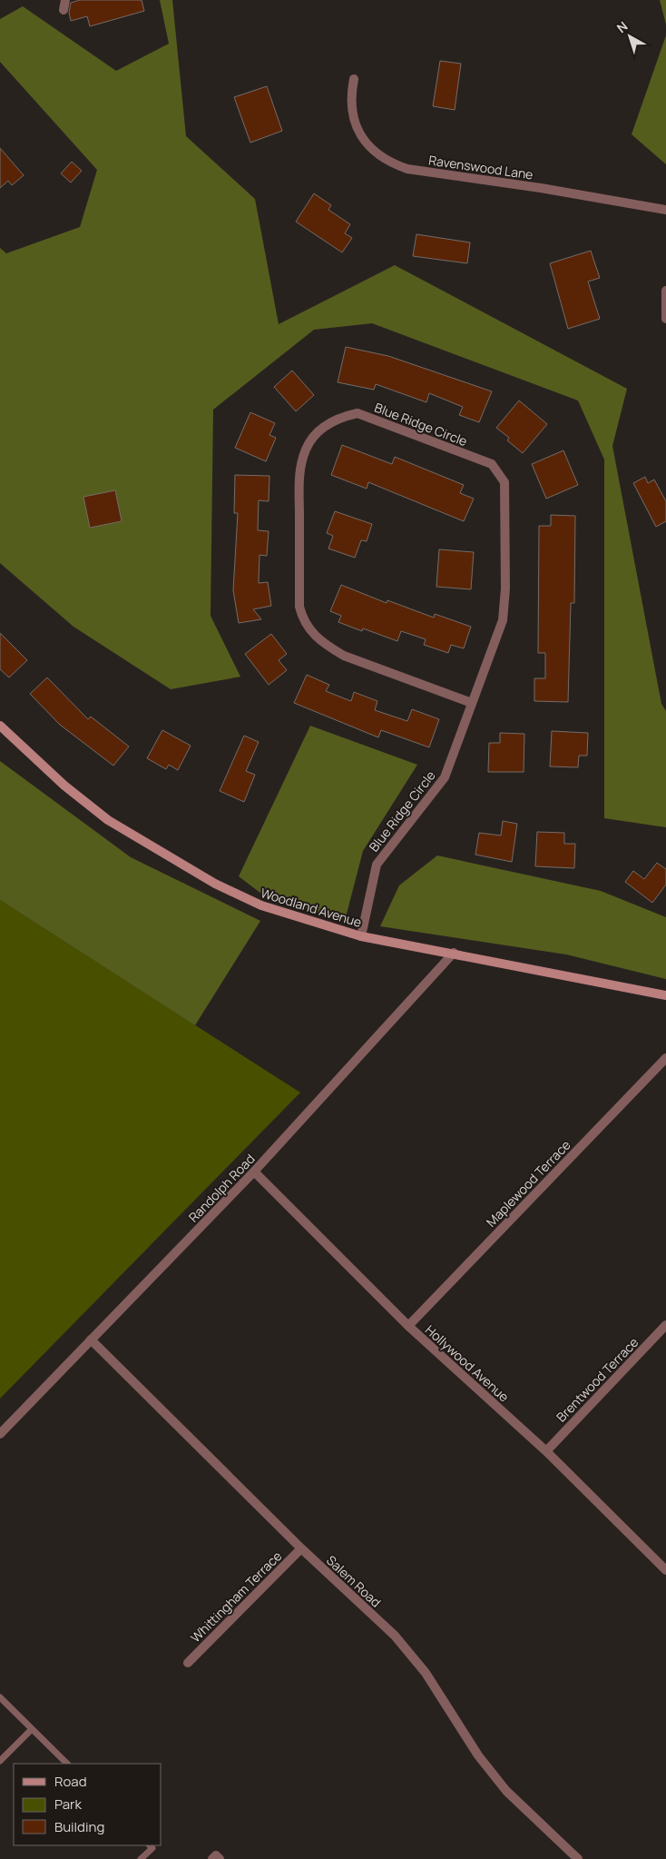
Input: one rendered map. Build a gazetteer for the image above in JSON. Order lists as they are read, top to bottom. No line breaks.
{"streets":{"street":["Ravenswood Lane","Blue Ridge Circle","Woodland Avenue","Maplewood Terrace","Randolph Road","Hollywood Avenue","Brentwood Terrace","Salem Road","Whittingham Terrace"]},"crossings":[["Blue Ridge Circle","Woodland Avenue"],["Woodland Avenue","Randolph Road"],["Maplewood Terrace","Hollywood Avenue"],["Randolph Road","Hollywood Avenue"],["Randolph Road","Salem Road"],["Hollywood Avenue","Brentwood Terrace"],["Salem Road","Whittingham Terrace"]],"legend":["Road","Park","Building"],"north":"top left"}
